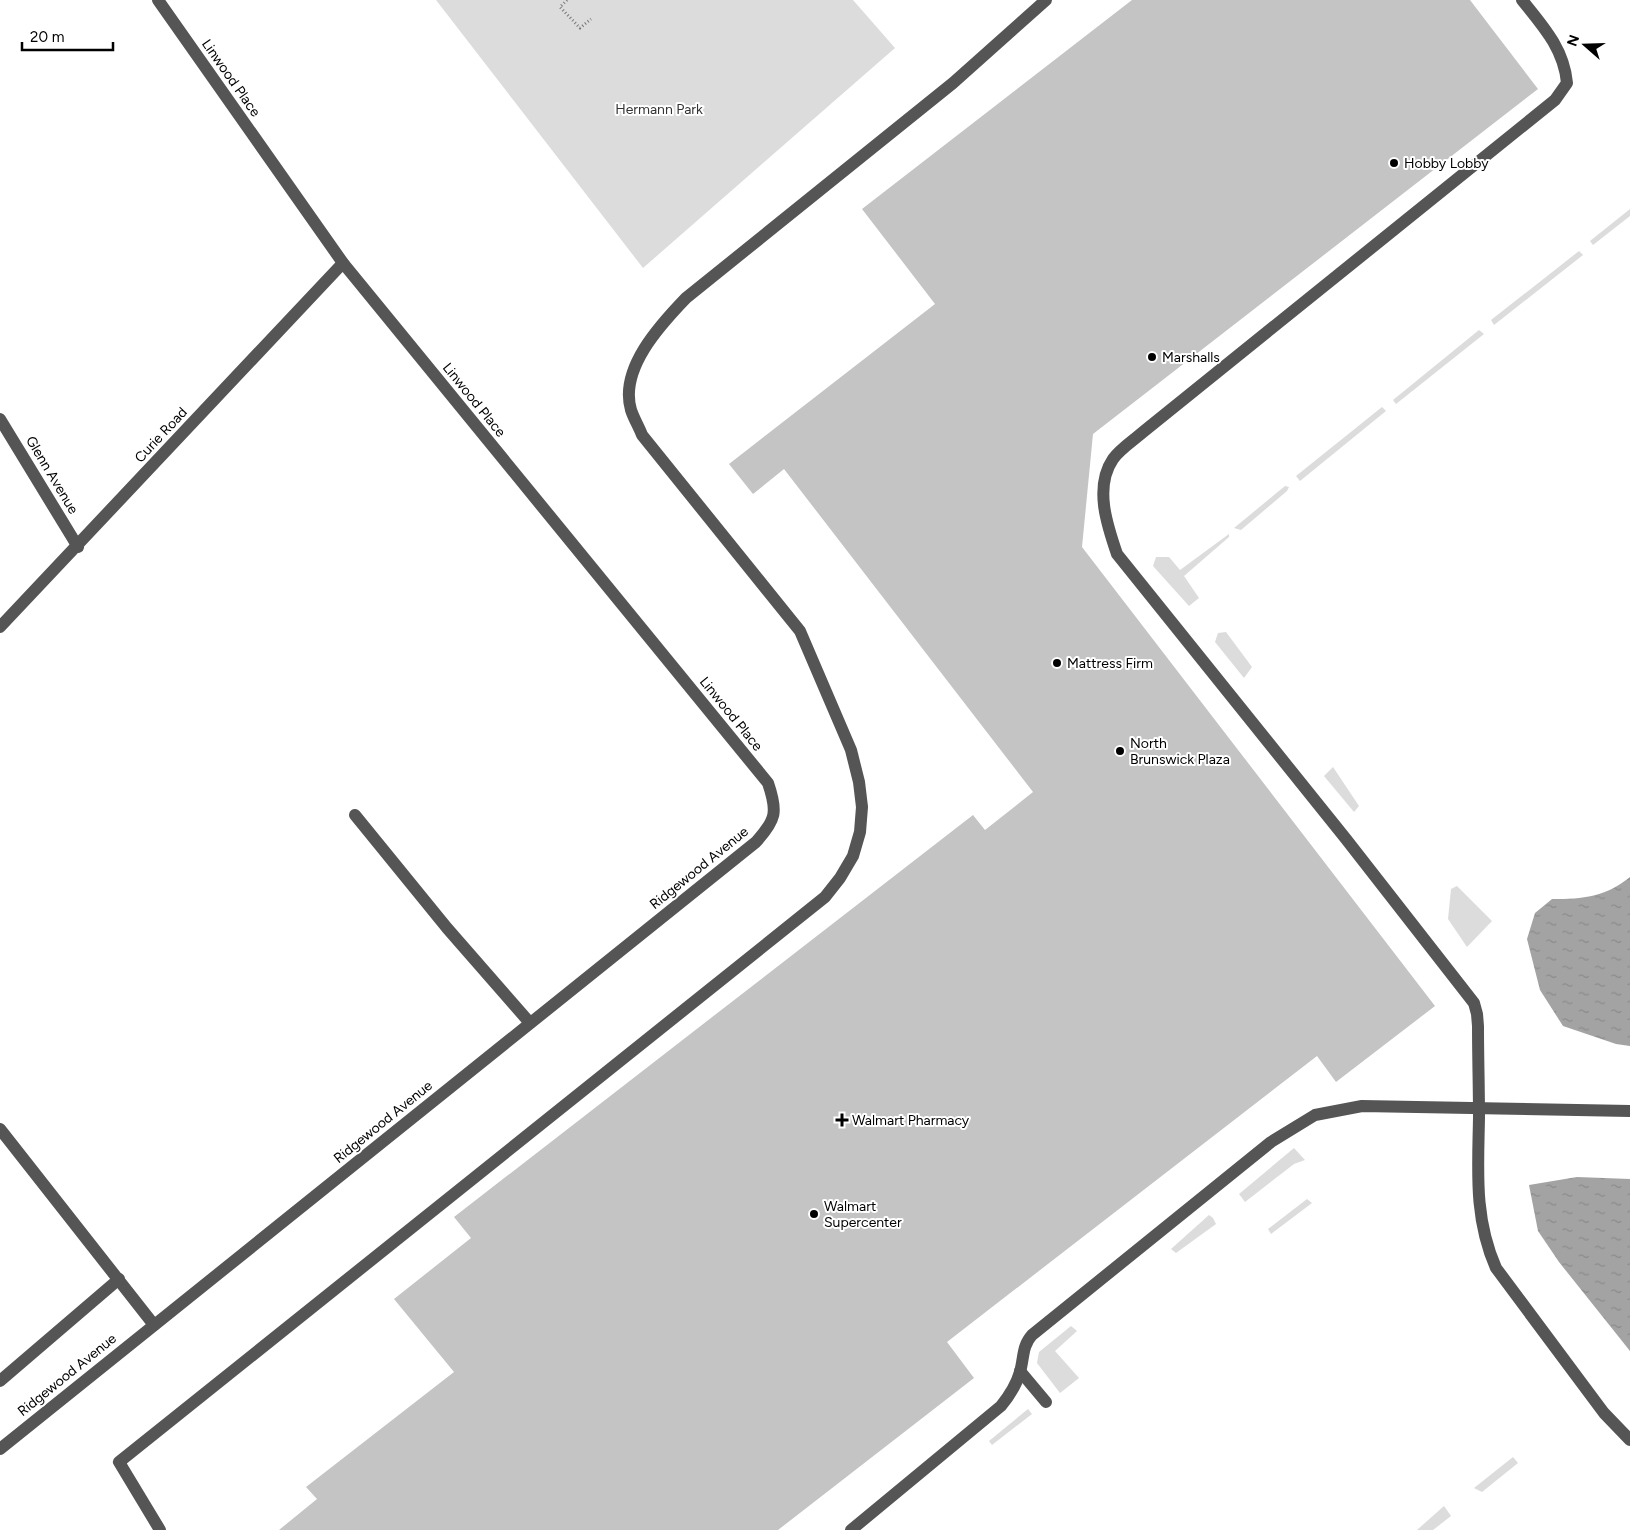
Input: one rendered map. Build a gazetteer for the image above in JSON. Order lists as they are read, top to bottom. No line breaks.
{"streets":{"street":["Linwood Place","Curie Road","Glenn Avenue","Ridgewood Avenue"]},"crossings":[["Linwood Place","Curie Road"],["Linwood Place","Ridgewood Avenue"],["Curie Road","Glenn Avenue"]],"parks":["Hermann Park"],"places":{"other":["Hobby Lobby","Marshalls","Mattress Firm","North Brunswick Plaza","Walmart Supercenter"],"health":["Walmart Pharmacy"]},"scale_bar":"20 m","north":"left"}
